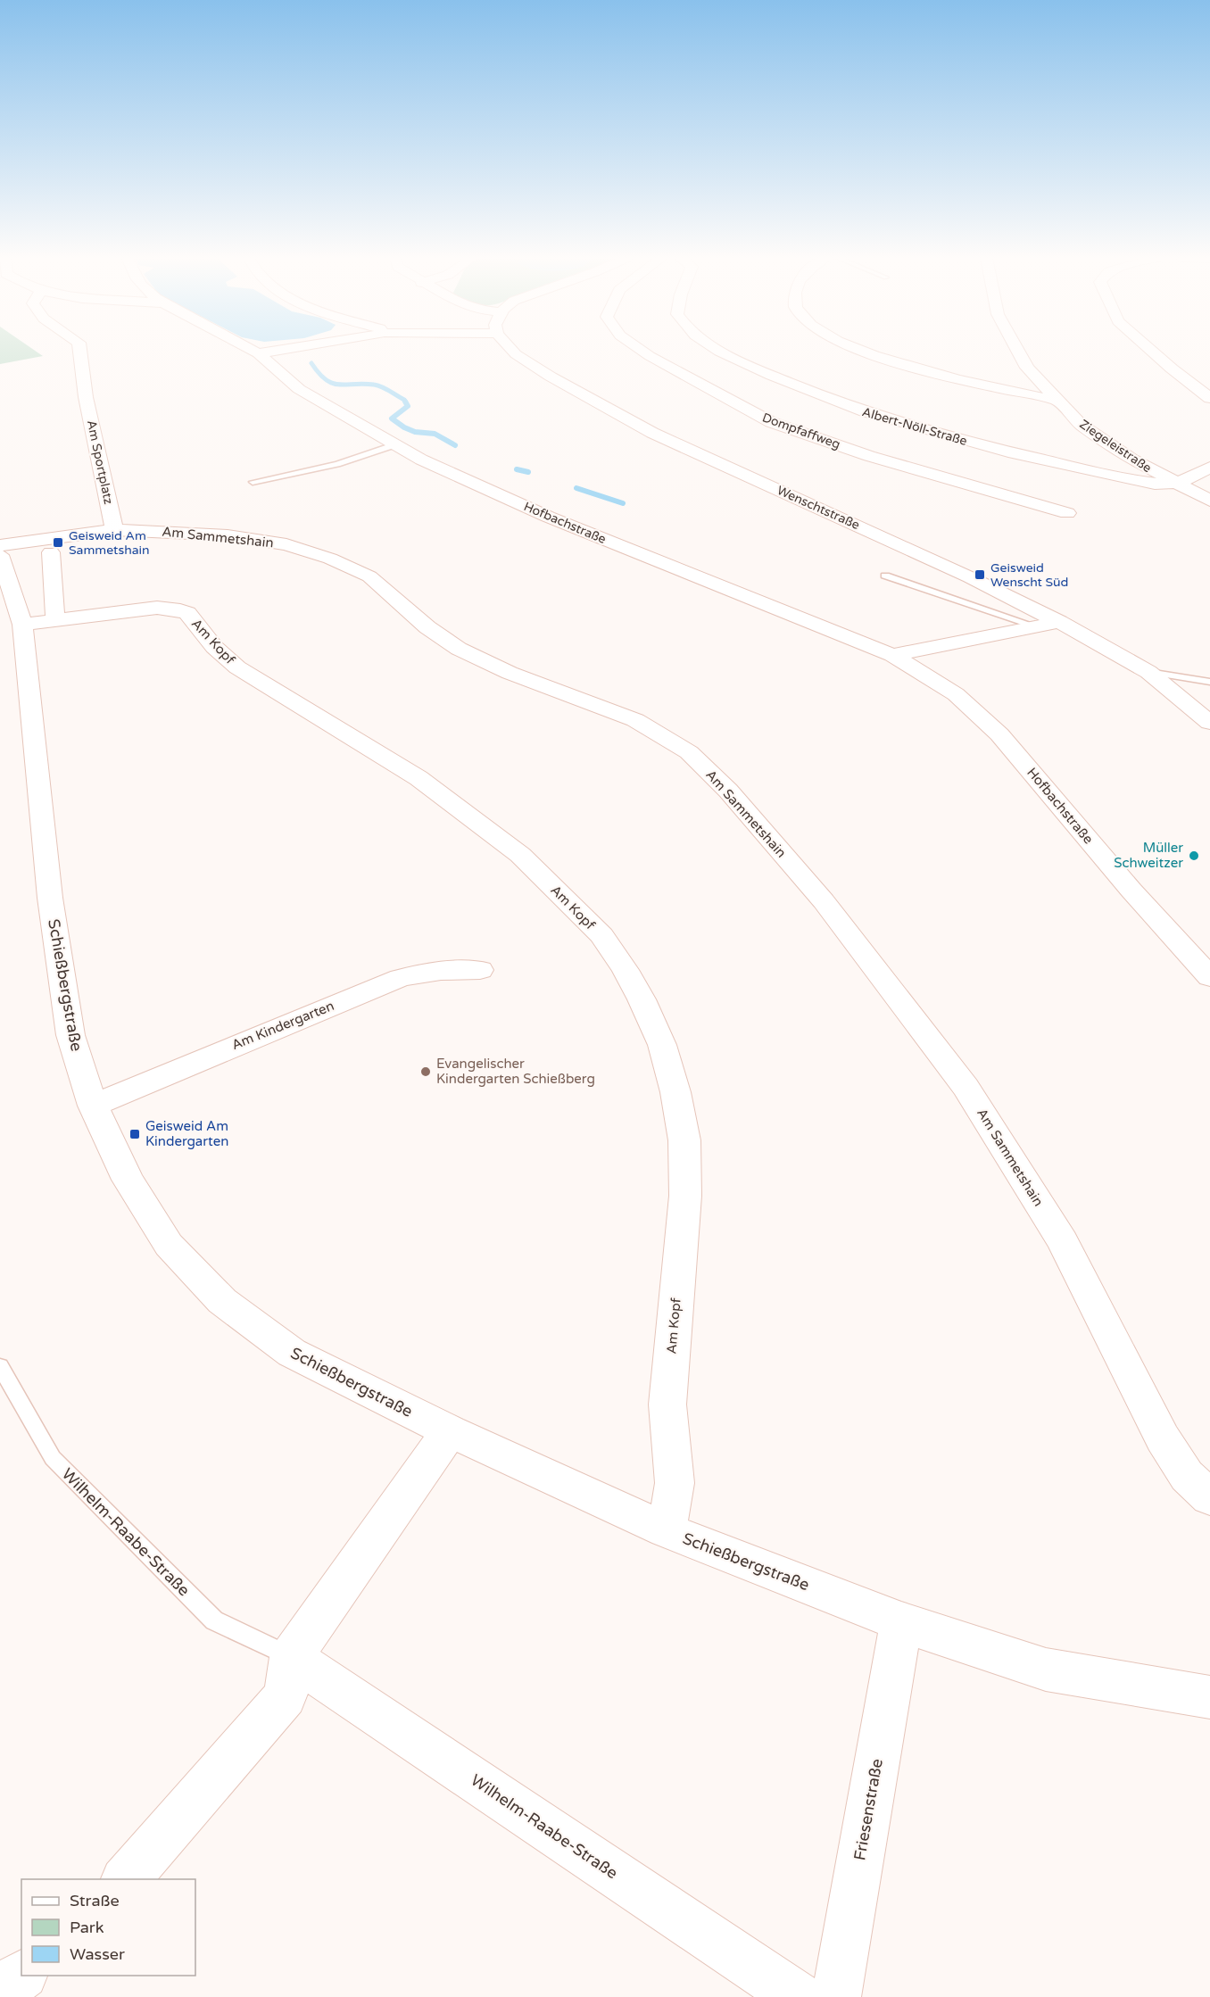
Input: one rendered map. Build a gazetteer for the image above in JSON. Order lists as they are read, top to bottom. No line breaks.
{"streets":{"street":["Albert-Nöll-Straße","Dompfaffweg","Ziegeleistraße","Am Sportplatz","Wenschtstraße","Hofbachstraße","Am Sammetshain","Am Kopf","Schießbergstraße","Am Kindergarten","Wilhelm-Raabe-Straße","Friesenstraße"]},"crossings":[["Albert-Nöll-Straße","Ziegeleistraße"],["Am Sportplatz","Am Sammetshain"],["Am Kopf","Schießbergstraße"],["Schießbergstraße","Am Kindergarten"],["Schießbergstraße","Friesenstraße"]],"places":{"transit":["Geisweid Am Sammetshain","Geisweid Wenscht Süd","Geisweid Am Kindergarten"],"other":["Müller Schweitzer","Evangelischer Kindergarten Schießberg"]},"legend":["Straße","Park","Wasser"]}
